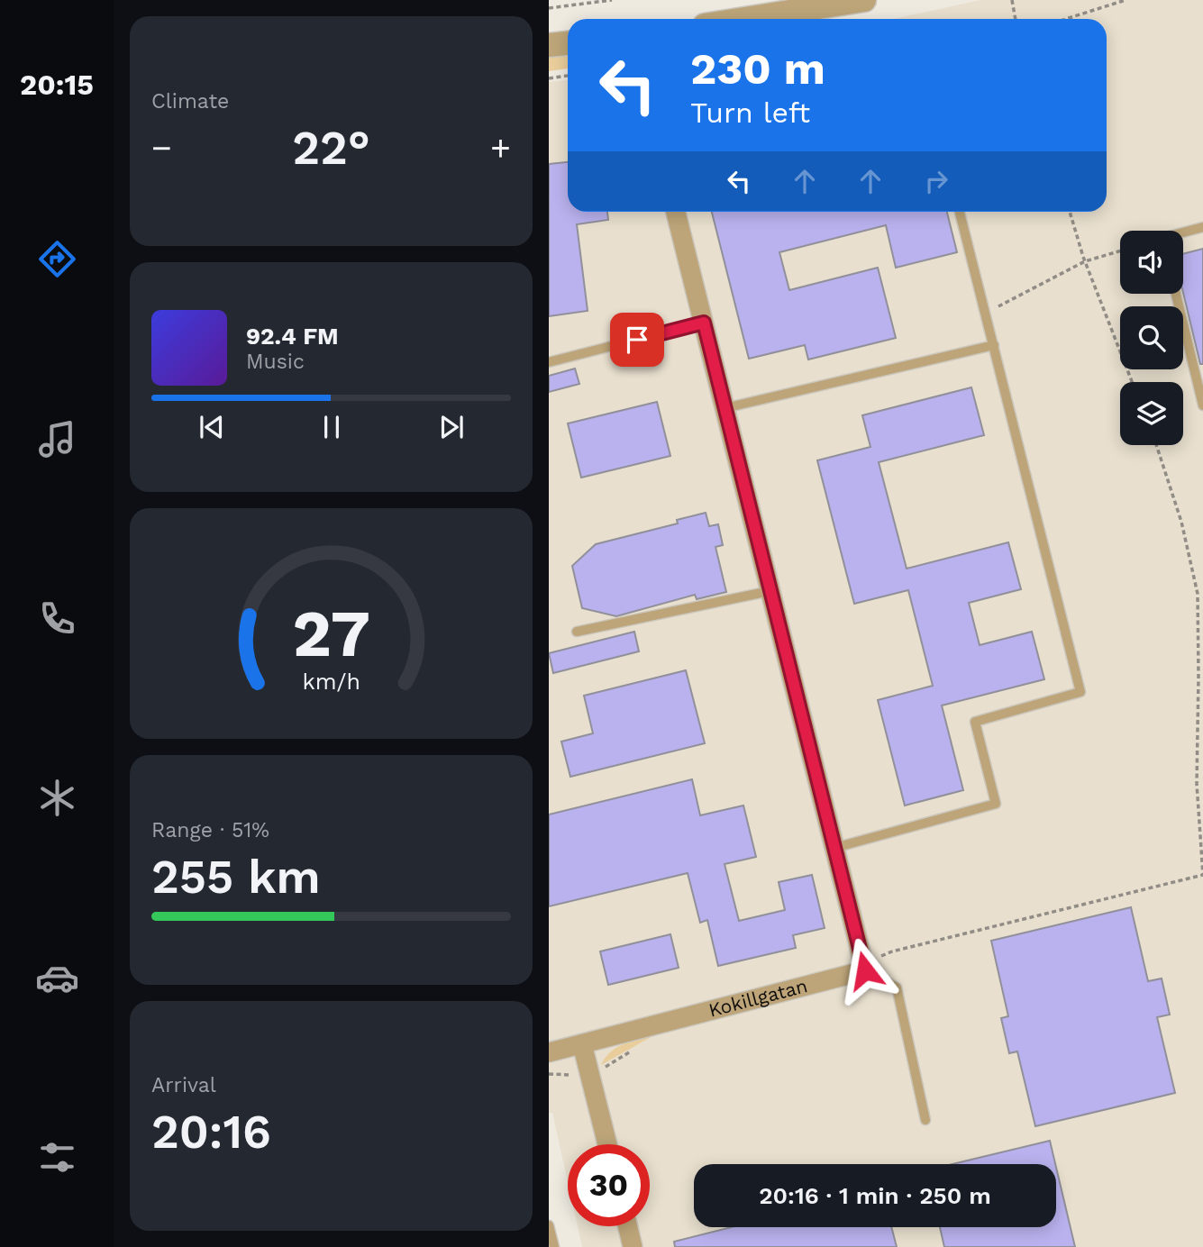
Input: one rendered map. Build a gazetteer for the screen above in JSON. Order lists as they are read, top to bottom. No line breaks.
{"streets":{"street":["Kokillgatan"]},"page":{"tabs":"20:15","tile":["Climate",["Range · 51%","255 km"],["Arrival","20:16"]],"turn":["230 m","Turn left"],"heat":["−","22°","+"],"song":["92.4 FM","Music"],"limit":"30","trip":"20:16 · 1 min · 250 m","gauge":["27","km/h"]}}
